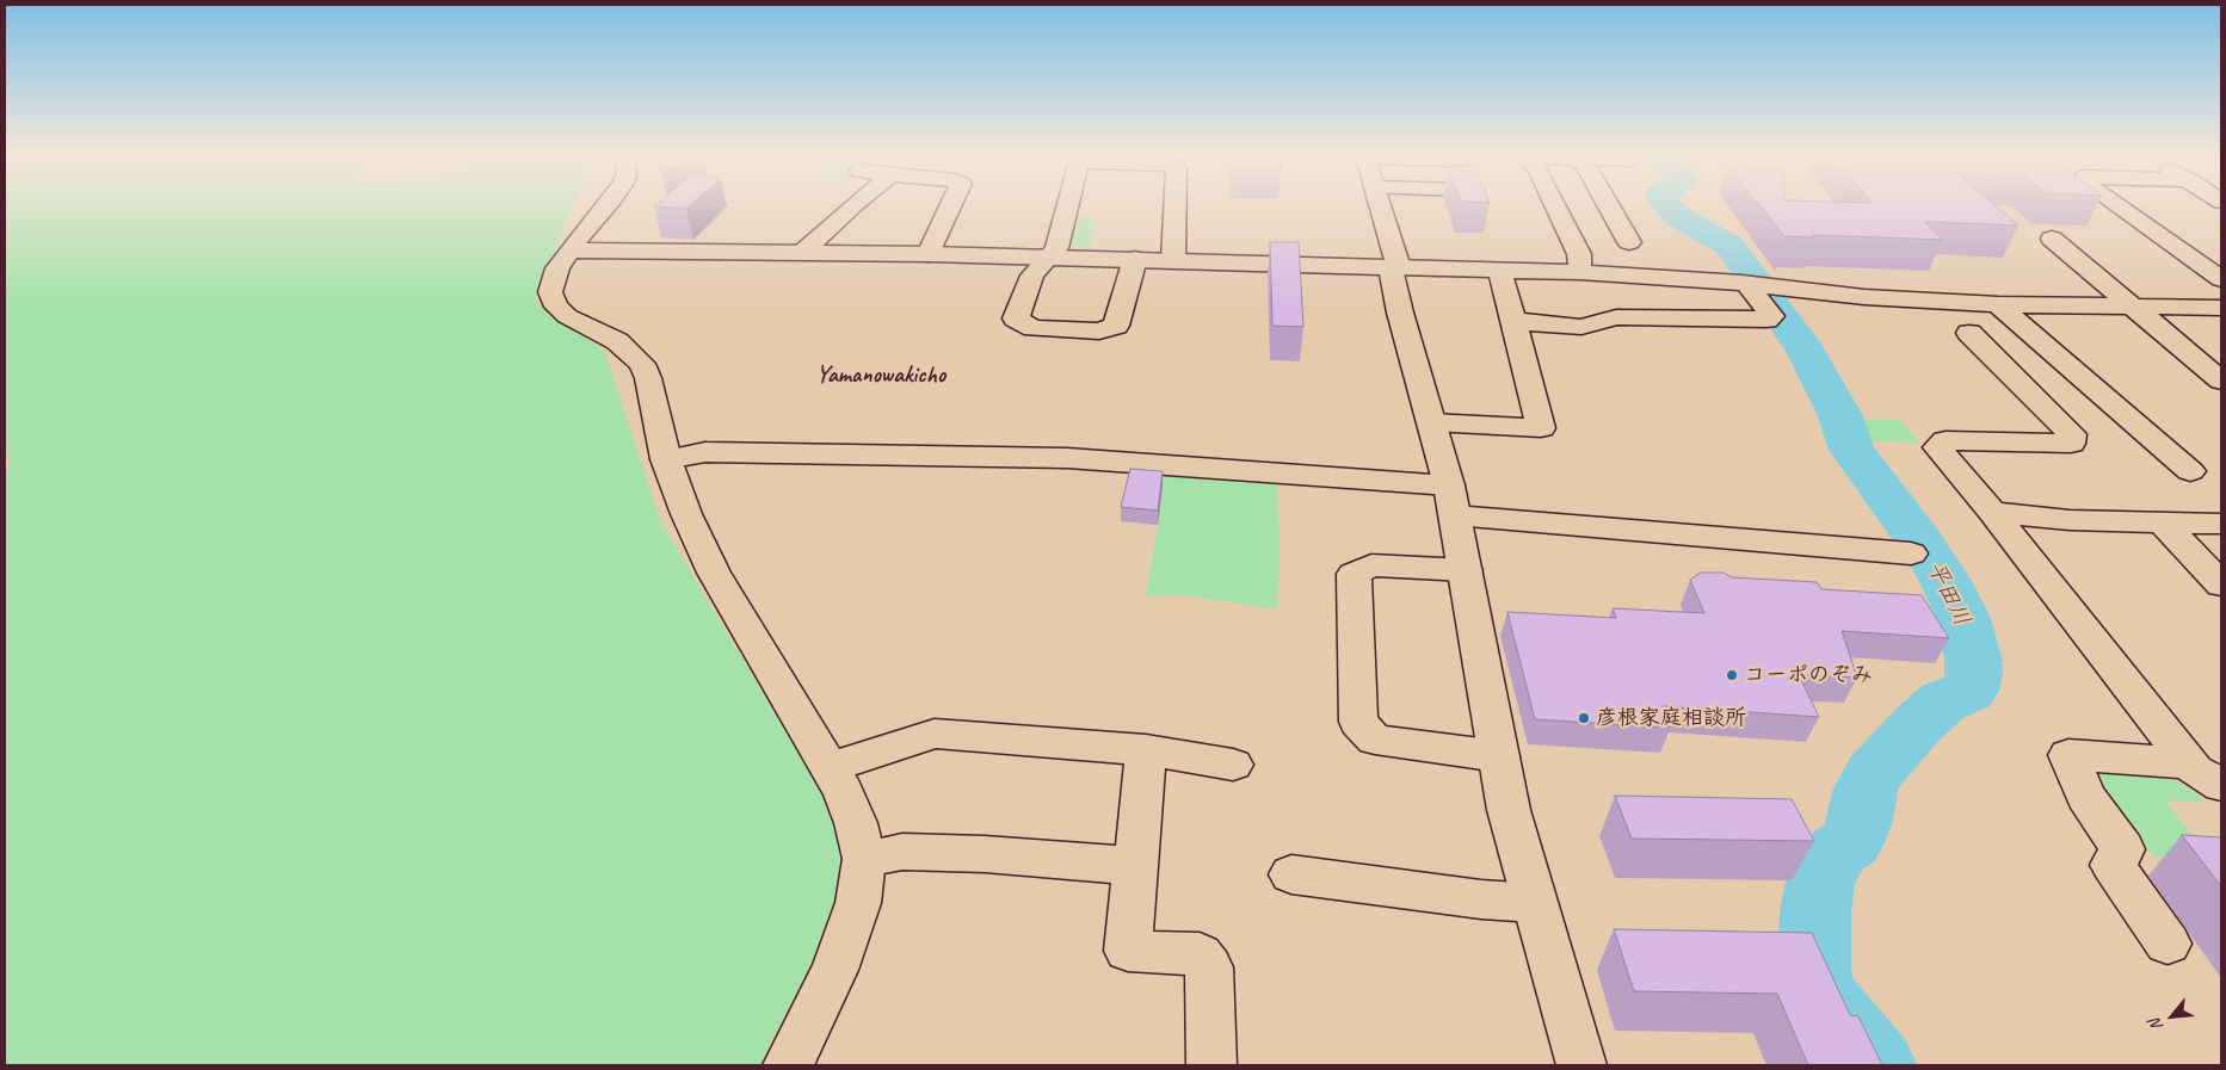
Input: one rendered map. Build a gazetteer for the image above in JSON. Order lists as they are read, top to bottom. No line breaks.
{"districts":["Yamanowakicho"],"water":["平田川"],"places":["コーポのぞみ","彦根家庭相談所"],"north":"bottom left"}
